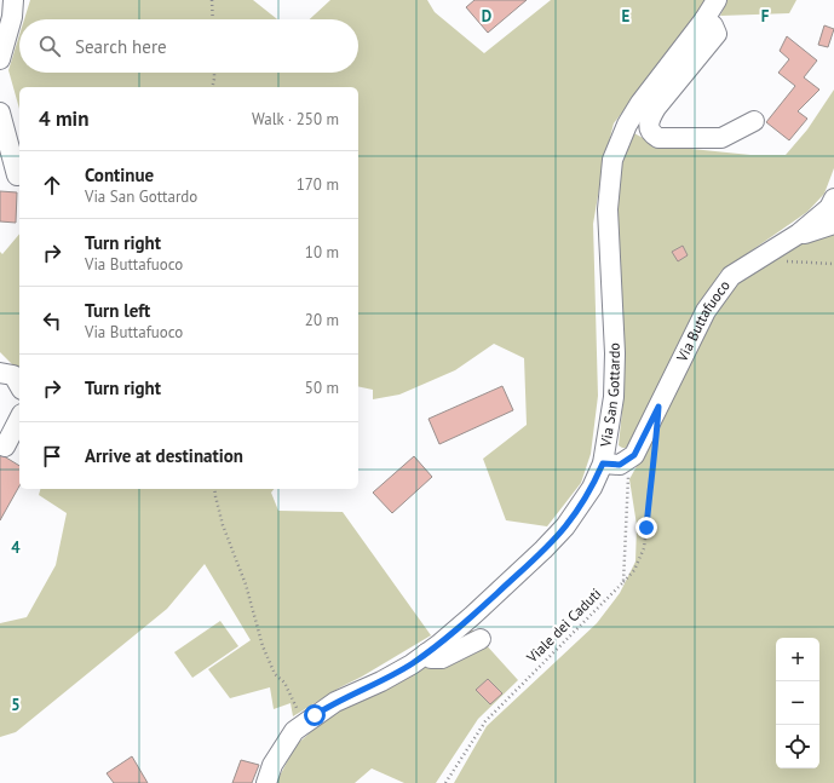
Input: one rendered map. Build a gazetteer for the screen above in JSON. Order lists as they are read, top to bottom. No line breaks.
{"streets":{"street":["Via Buttafuoco","Via San Gottardo"],"path":["Viale dei Caduti"]},"page":{"search":"Search here","heading":["4 min","Walk · 250 m"],"list":[["Continue","Via San Gottardo","170 m"],["Turn right","Via Buttafuoco","10 m"],["Turn left","Via Buttafuoco","20 m"],["Turn right","50 m"],"Arrive at destination"],"map_buttons":["+","−"]},"grid":{"columns":["D","E","F"],"rows":["4","5"]}}
